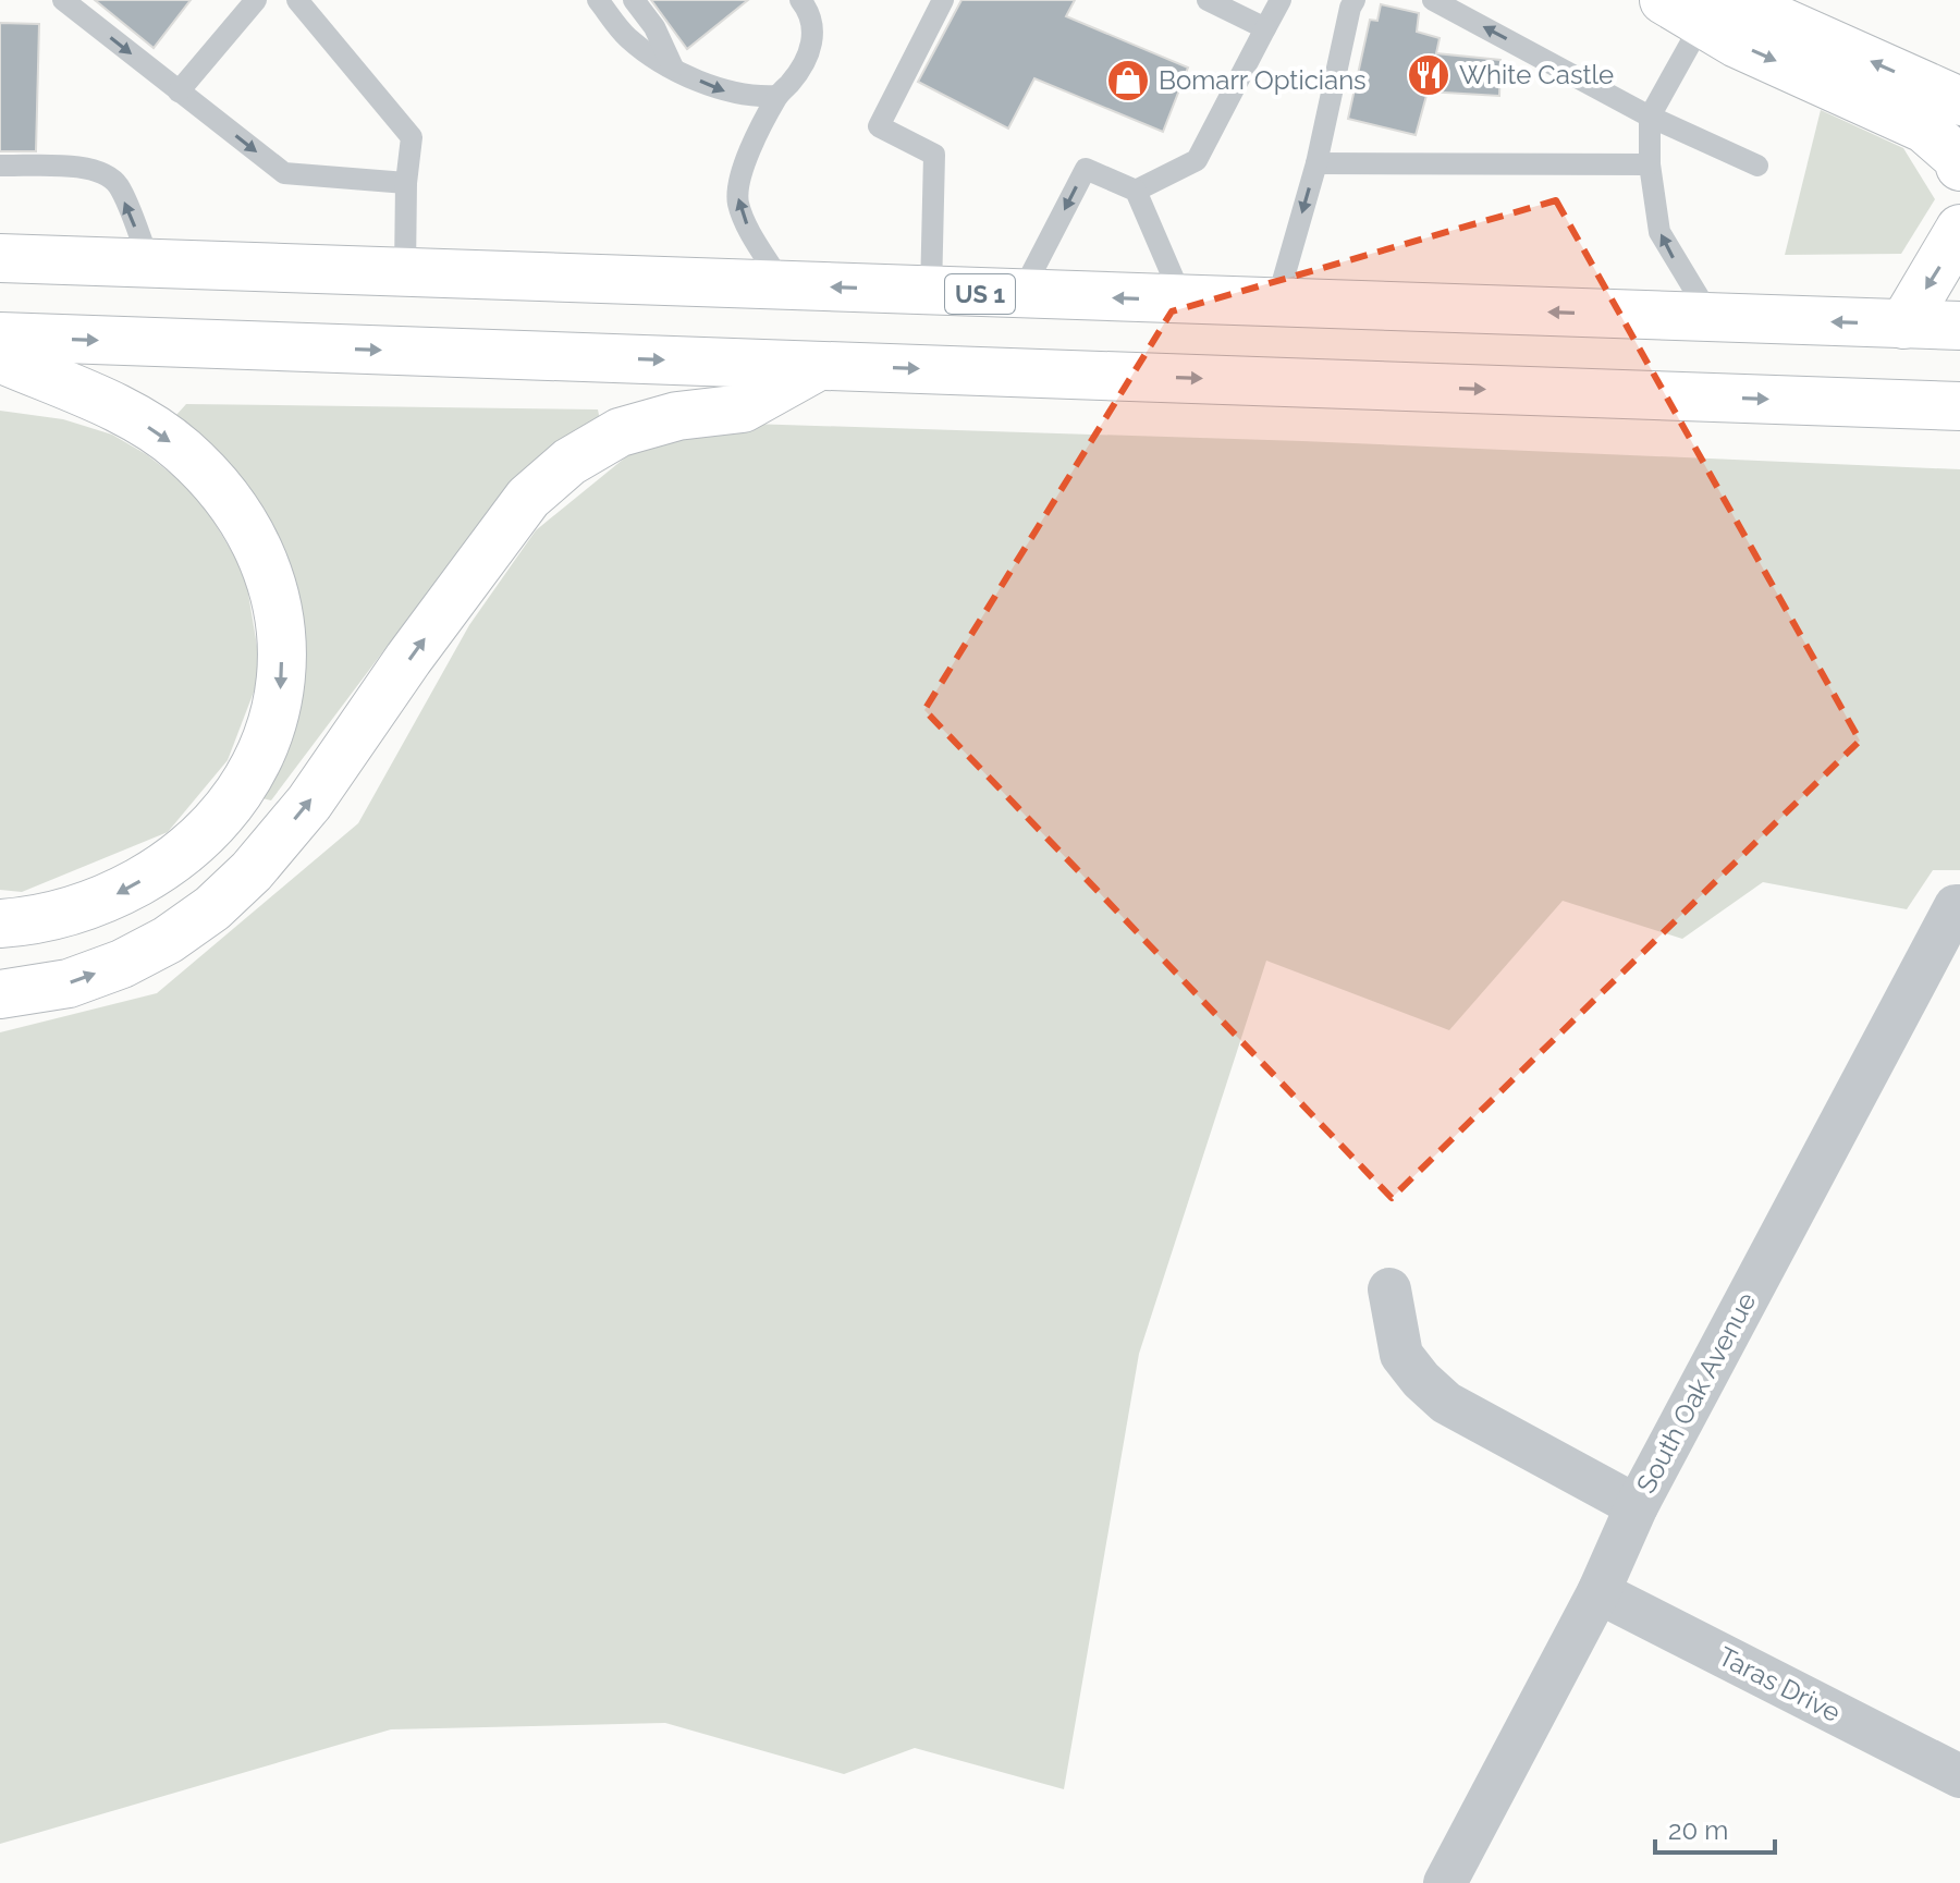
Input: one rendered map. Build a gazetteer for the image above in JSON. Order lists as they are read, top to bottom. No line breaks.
{"streets":{"highway":["US 1"],"street":["South Oak Avenue","Taras Drive"]},"crossings":[["South Oak Avenue","Taras Drive"]],"places":{"restaurant":["White Castle"],"shop":["Bomarr Opticians"]},"scale_bar":"20 m"}
